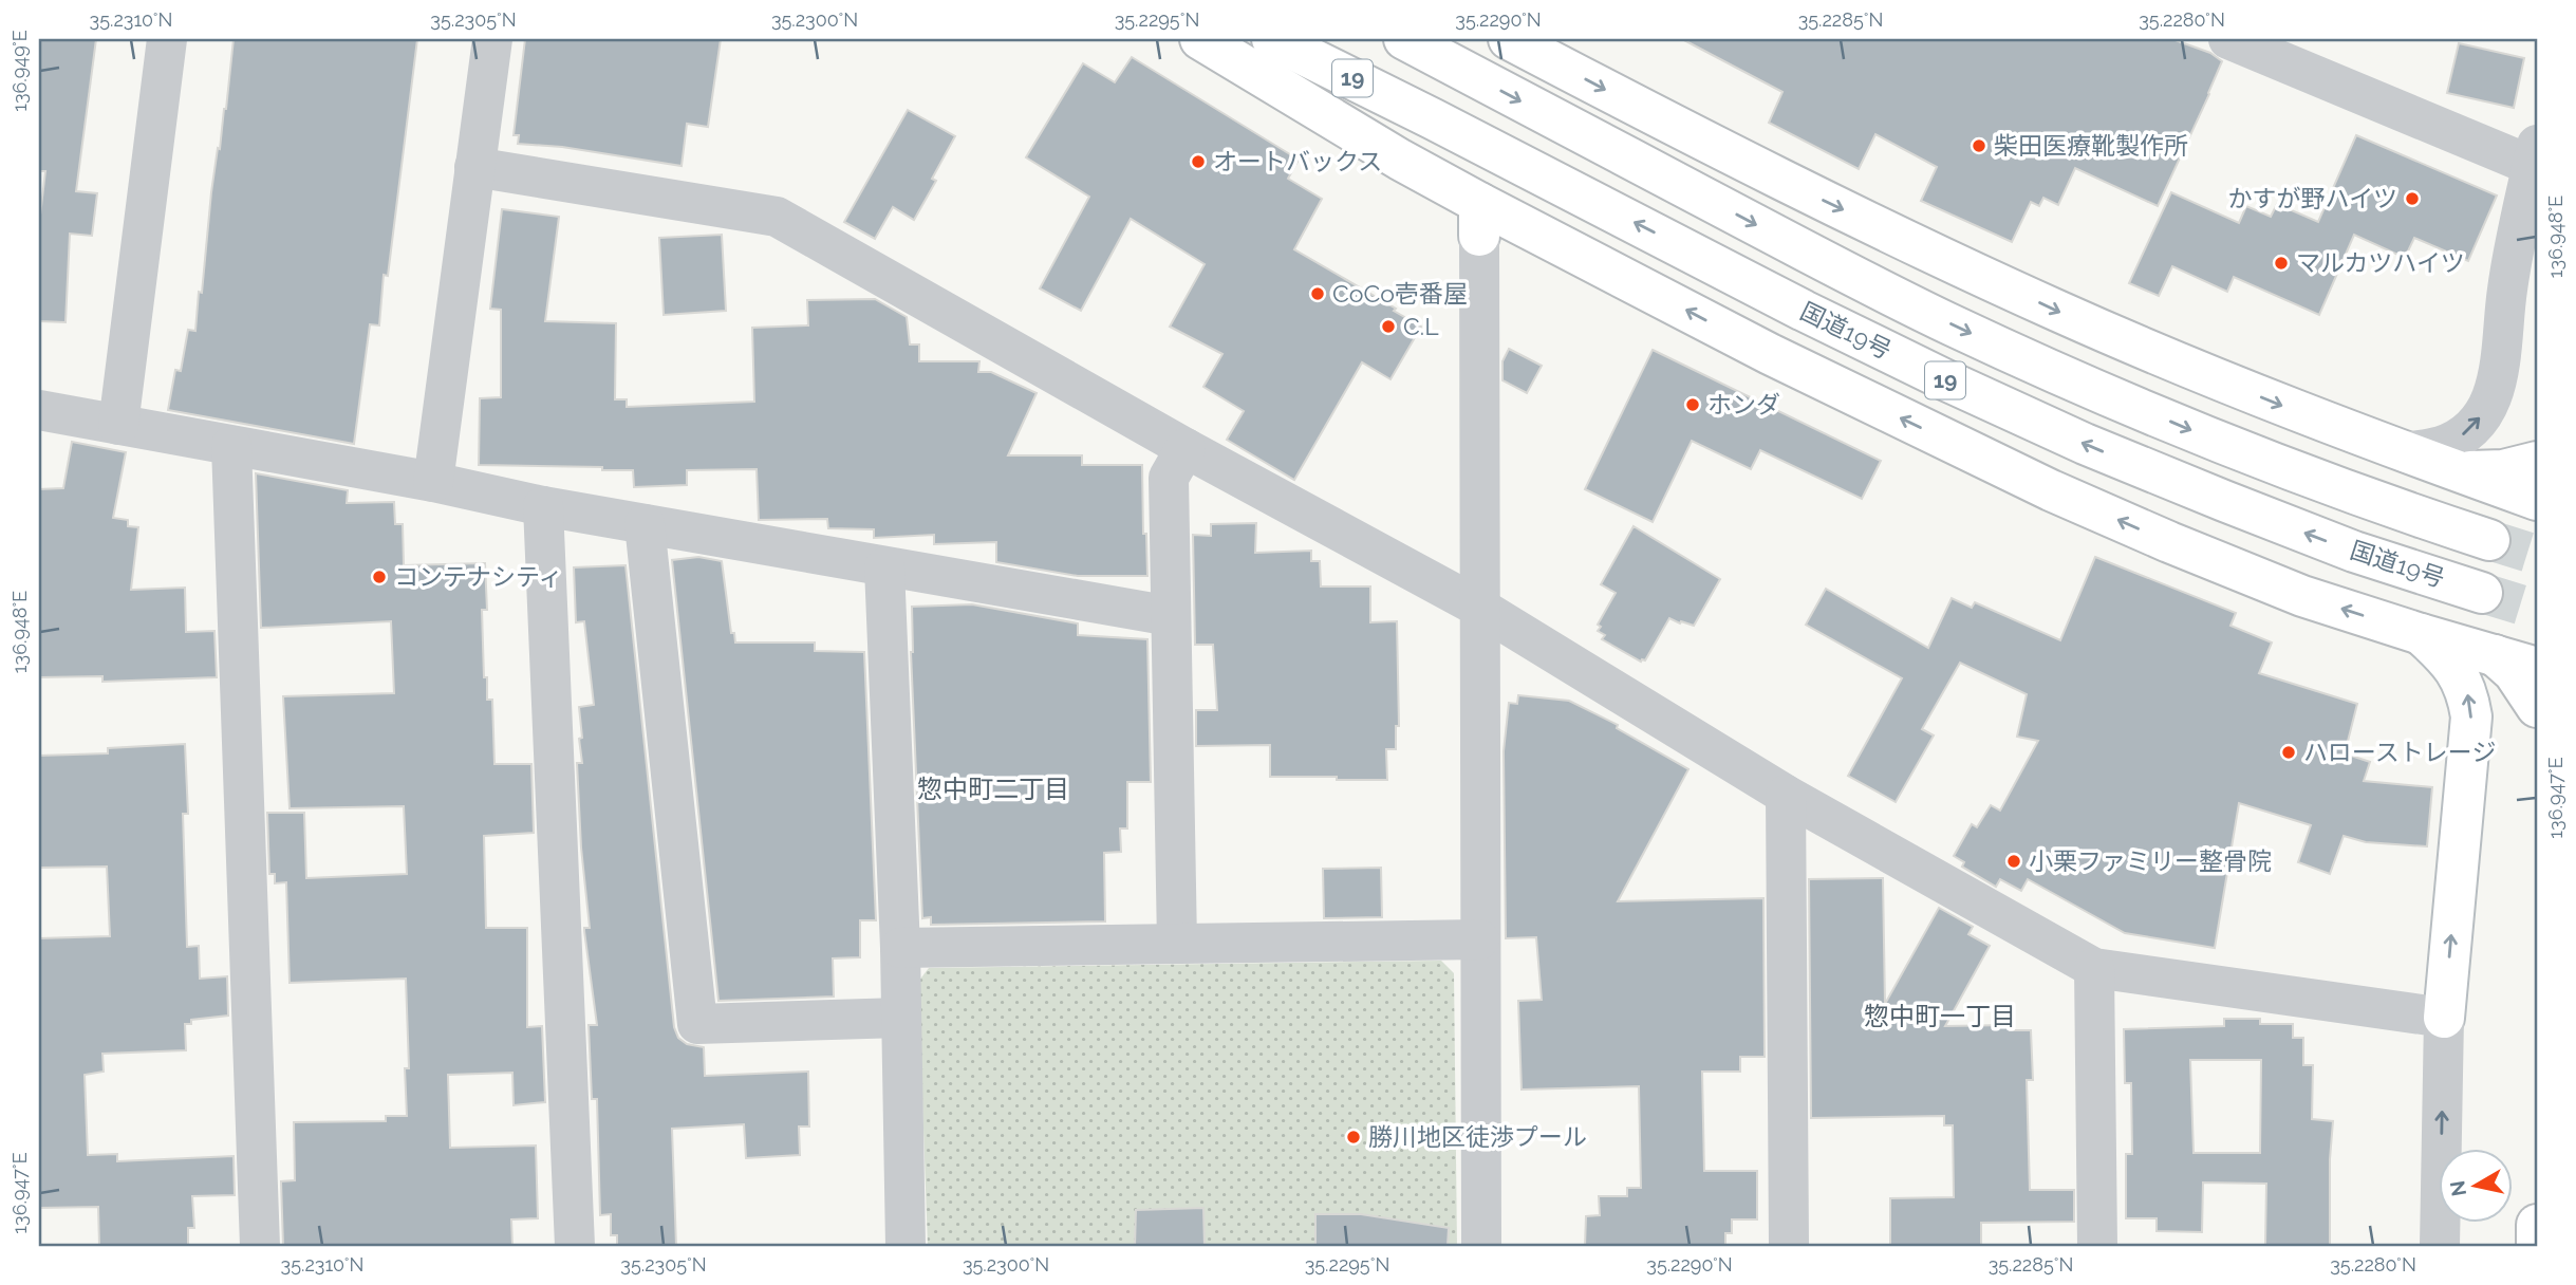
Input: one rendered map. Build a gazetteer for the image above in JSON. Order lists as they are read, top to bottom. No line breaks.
{"streets":{"main road":["19","国道19号"]},"districts":["惣中町二丁目","惣中町一丁目"],"places":["柴田医療靴製作所","オートバックス","かすが野ハイツ","マルカツハイツ","CoCo壱番屋","C.L","ホンダ","コンテナシティ","ハローストレージ","小栗ファミリー整骨院","勝川地区徒渉プール"],"north":"left","coordinates":["35.2310°N","35.2305°N","35.2300°N","35.2295°N","35.2290°N","35.2285°N","35.2280°N","136.949°E","136.948°E","136.947°E"]}
